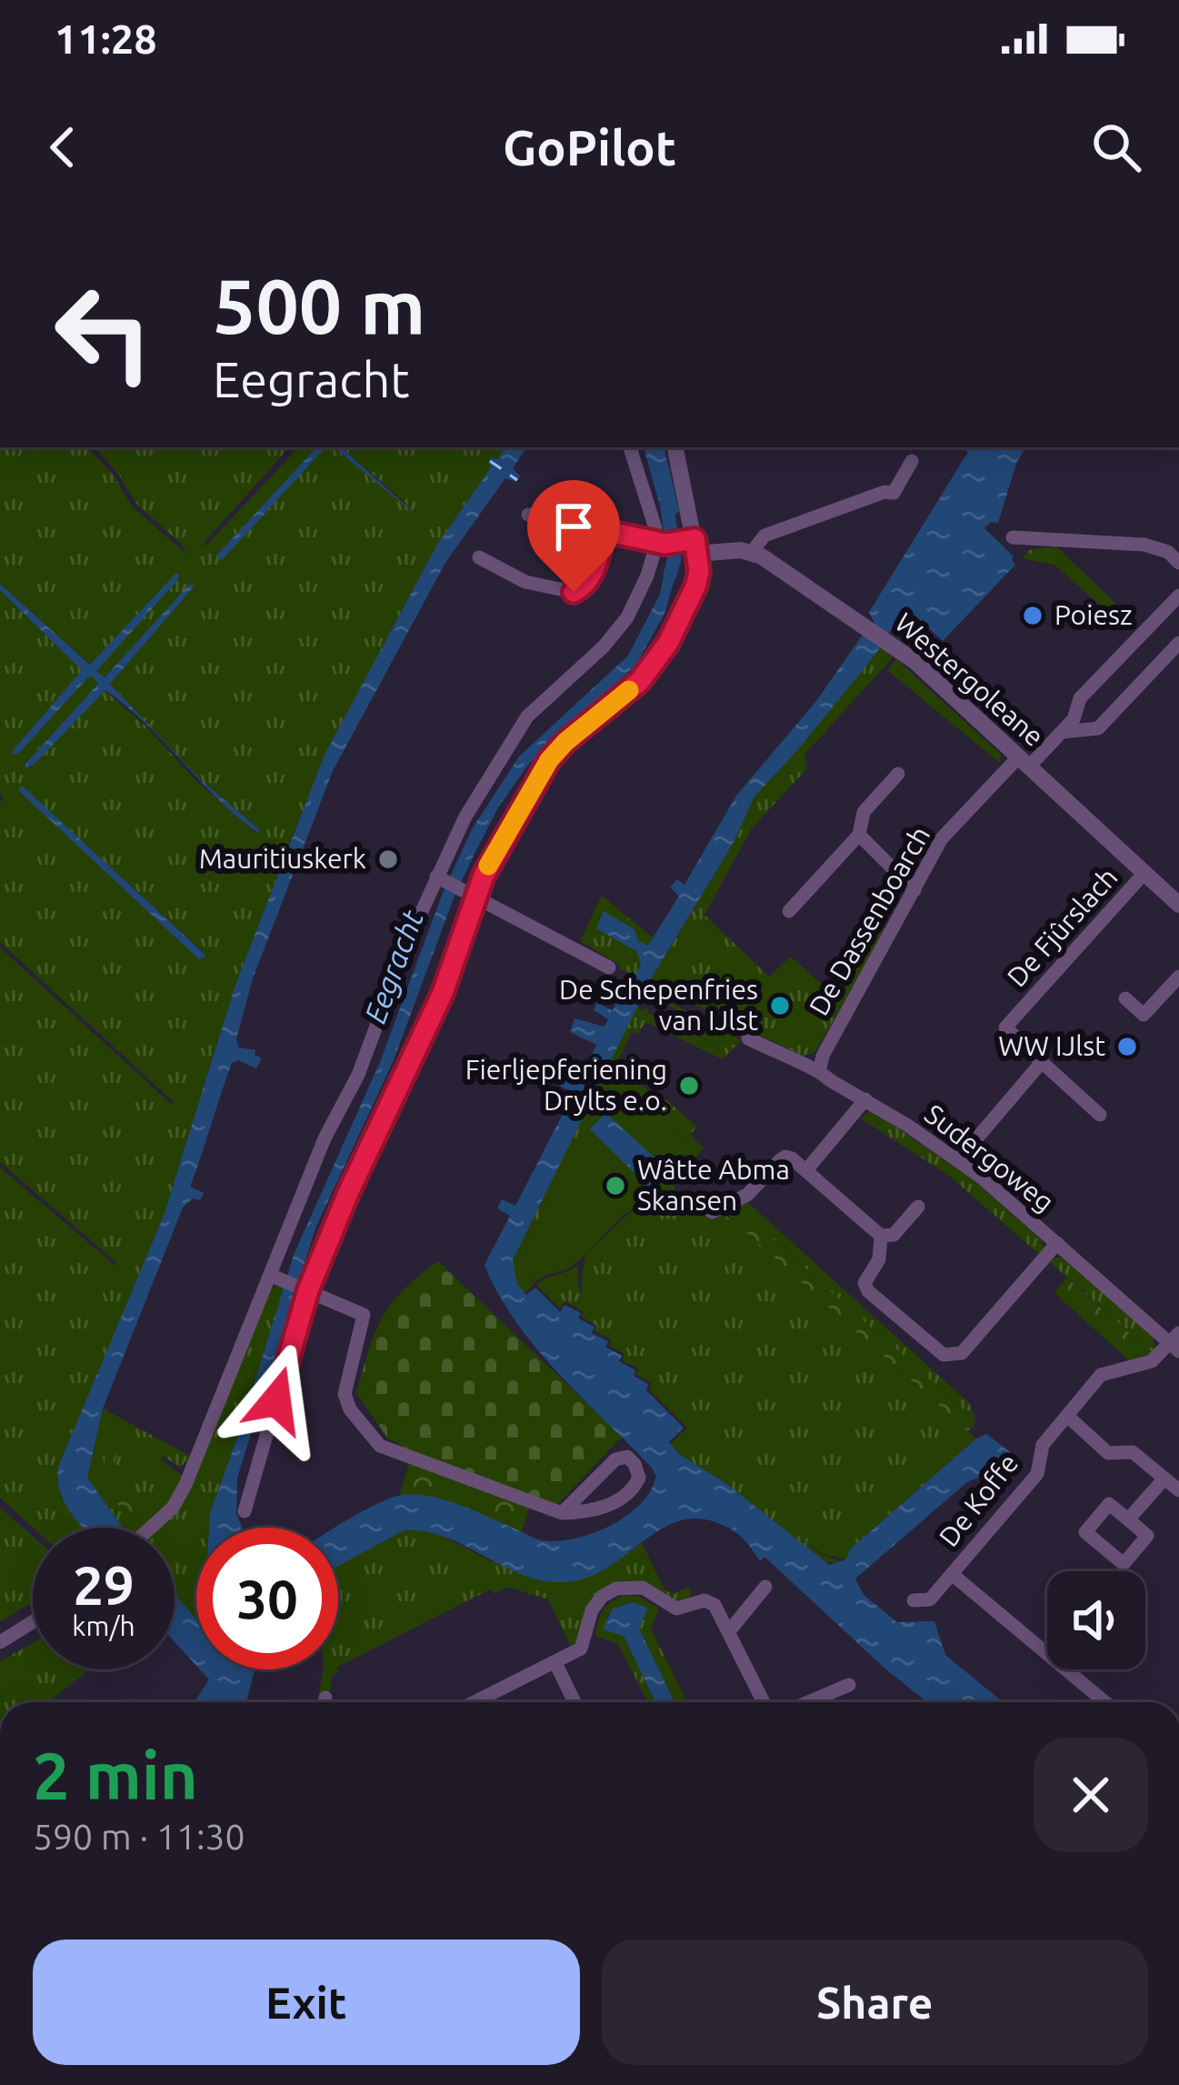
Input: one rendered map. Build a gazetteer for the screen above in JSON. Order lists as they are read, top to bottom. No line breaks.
{"streets":{"street":["Westergoleane","De Dassenboarch","De Fjûrslach","Sudergoweg","De Koffe"]},"crossings":[["Westergoleane","De Dassenboarch"],["Westergoleane","De Fjûrslach"],["De Dassenboarch","Sudergoweg"],["Sudergoweg","De Koffe"]],"water":["Eegracht"],"places":["Poiesz","Mauritiuskerk","De Schepenfries van IJlst","WW IJlst","Fierljepferiening Drylts e.o.","Wâtte Abma Skansen"],"page":{"status":"11:28","header":"GoPilot","turn":["500 m","Eegracht"],"speed":"29 km/h","limit":"30","heading":["2 min","590 m · 11:30"],"buttons":["Exit","Share"]}}
